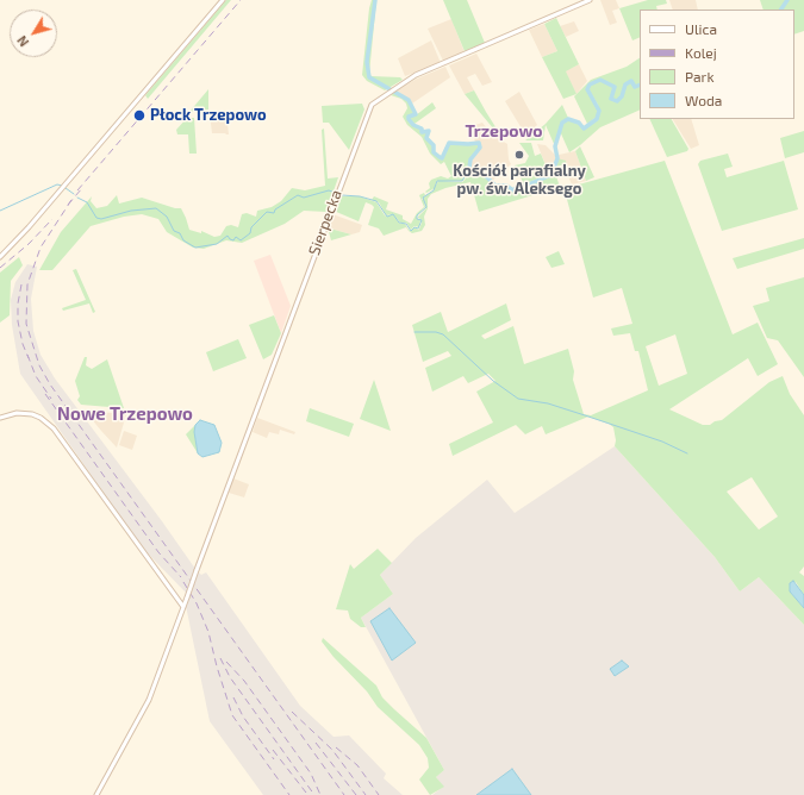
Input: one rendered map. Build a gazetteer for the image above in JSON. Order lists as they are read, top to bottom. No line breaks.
{"streets":{"street":["Sierpecka"]},"districts":["Trzepowo","Nowe Trzepowo"],"places":["Płock Trzepowo","Kościół parafialny pw. św. Aleksego"],"legend":["Ulica","Kolej","Park","Woda"],"north":"bottom left"}
